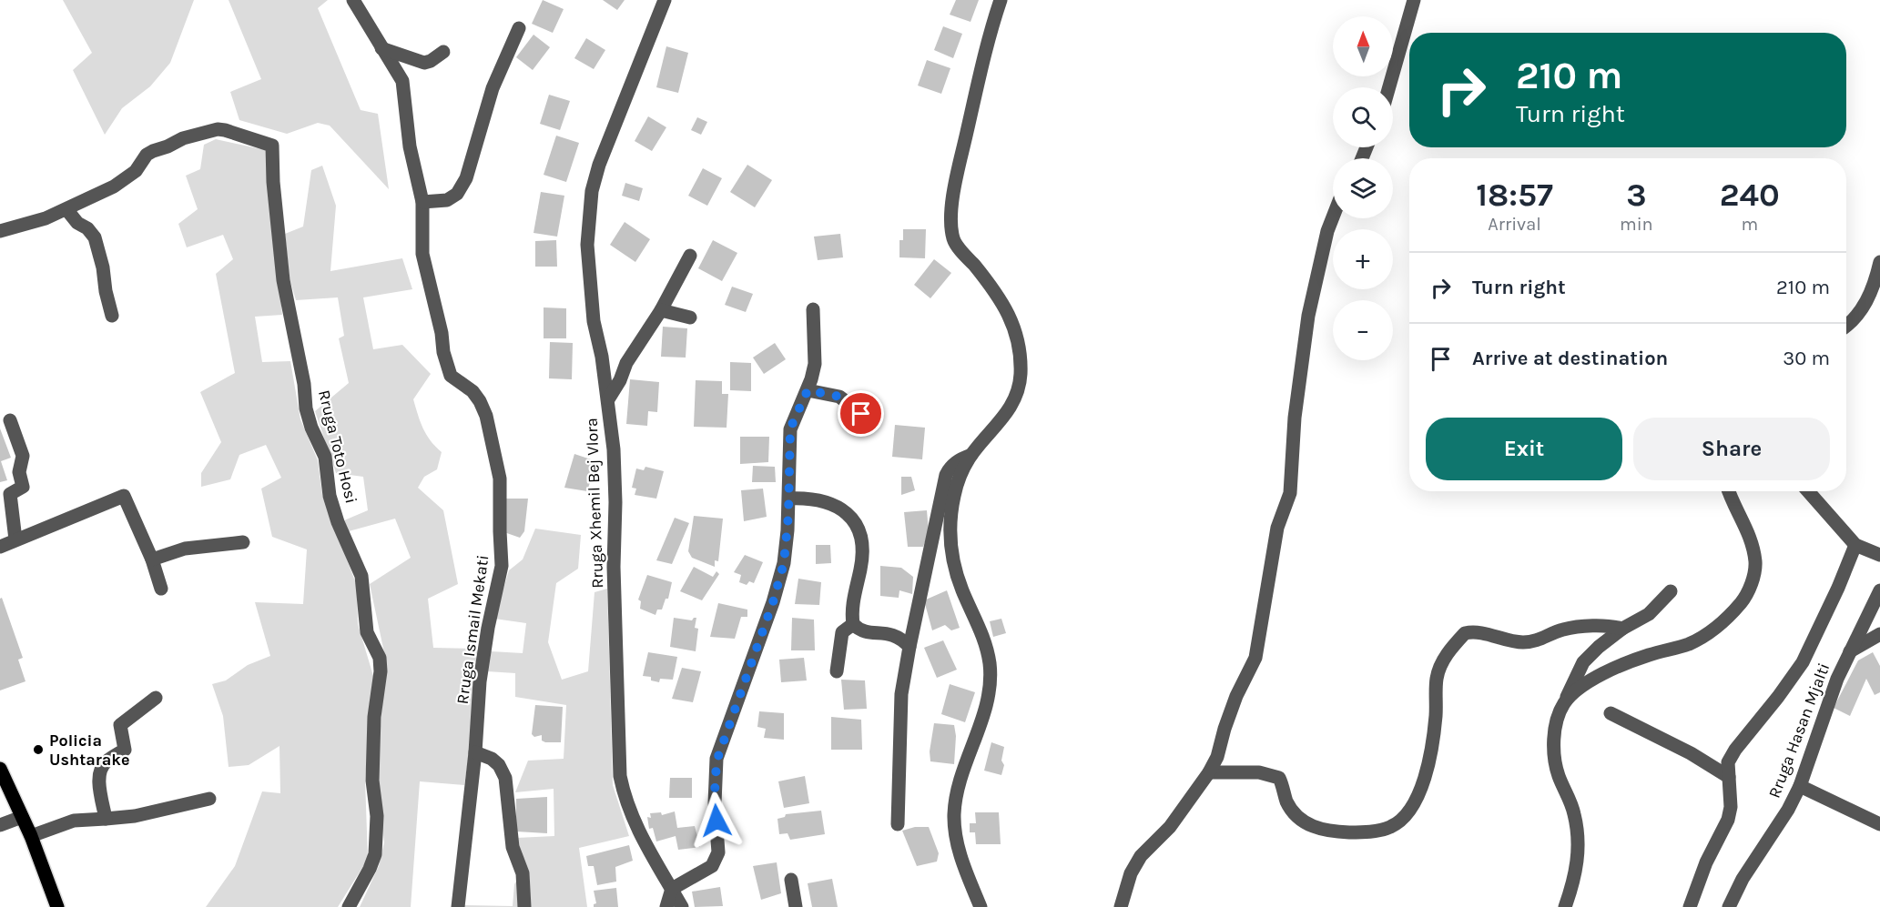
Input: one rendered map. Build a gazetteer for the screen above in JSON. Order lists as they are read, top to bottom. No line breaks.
{"streets":{"street":["Rruga Toto Hosi","Rruga Xhemil Bej Vlora","Rruga Ismail Mekati","Rruga Hasan Mjalti"]},"places":["Policia Ushtarake"],"north":"top","page":{"map_buttons":["+","−"],"turn":["210 m","Turn right"],"eta":["18:57","Arrival","3","min","240","m"],"list":[{"name":"Turn right","value":"210 m"},{"name":"Arrive at destination","value":"30 m"}],"buttons":["Exit","Share"]}}
